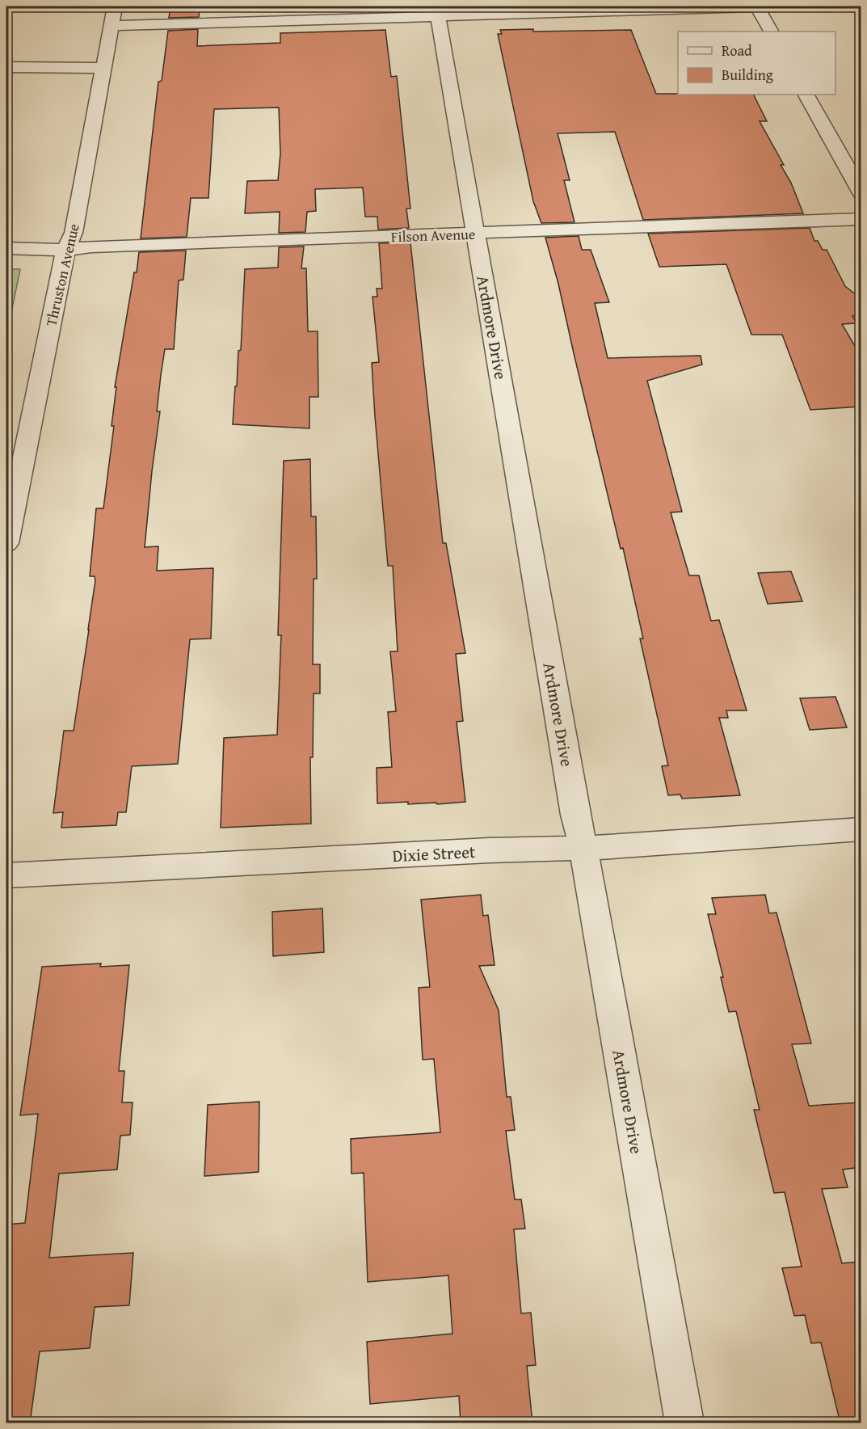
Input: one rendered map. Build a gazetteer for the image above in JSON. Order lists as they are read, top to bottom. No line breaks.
{"streets":{"street":["Filson Avenue","Thruston Avenue","Ardmore Drive","Dixie Street"]},"crossings":[["Filson Avenue","Thruston Avenue"],["Filson Avenue","Ardmore Drive"],["Ardmore Drive","Dixie Street"]],"legend":["Road","Building"]}
